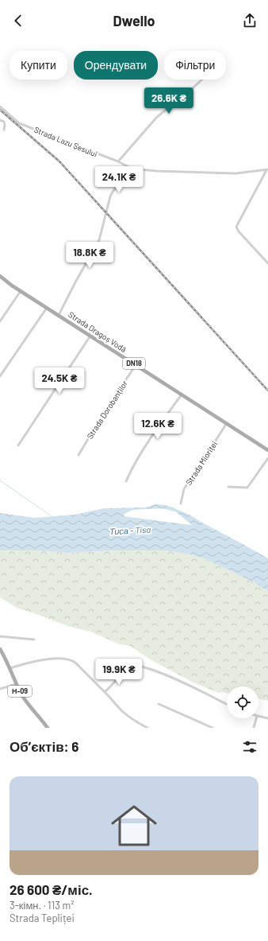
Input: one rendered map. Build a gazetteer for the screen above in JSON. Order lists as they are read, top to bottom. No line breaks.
{"streets":{"main road":["Strada Dragoș Vodă","DN18","Н-09"],"street":["Strada Lazu Șesului","Strada Dorobanților","Strada Mioriței"]},"crossings":[["Strada Dragoș Vodă","Strada Dorobanților"],["Strada Dragoș Vodă","Strada Mioriței"]],"water":["Тиса - Tisa"],"page":{"header":"Dwello","chip":["Купити","Орендувати","Фільтри"],"price":["26.6K ₴","24.1K ₴","18.8K ₴","24.5K ₴","12.6K ₴","19.9K ₴"],"heading":"Об’єктів: 6","list":[{"name":"26 600 ₴/міс.","note":"3-кімн. · 113 m² · Strada Tepliței"}]}}
